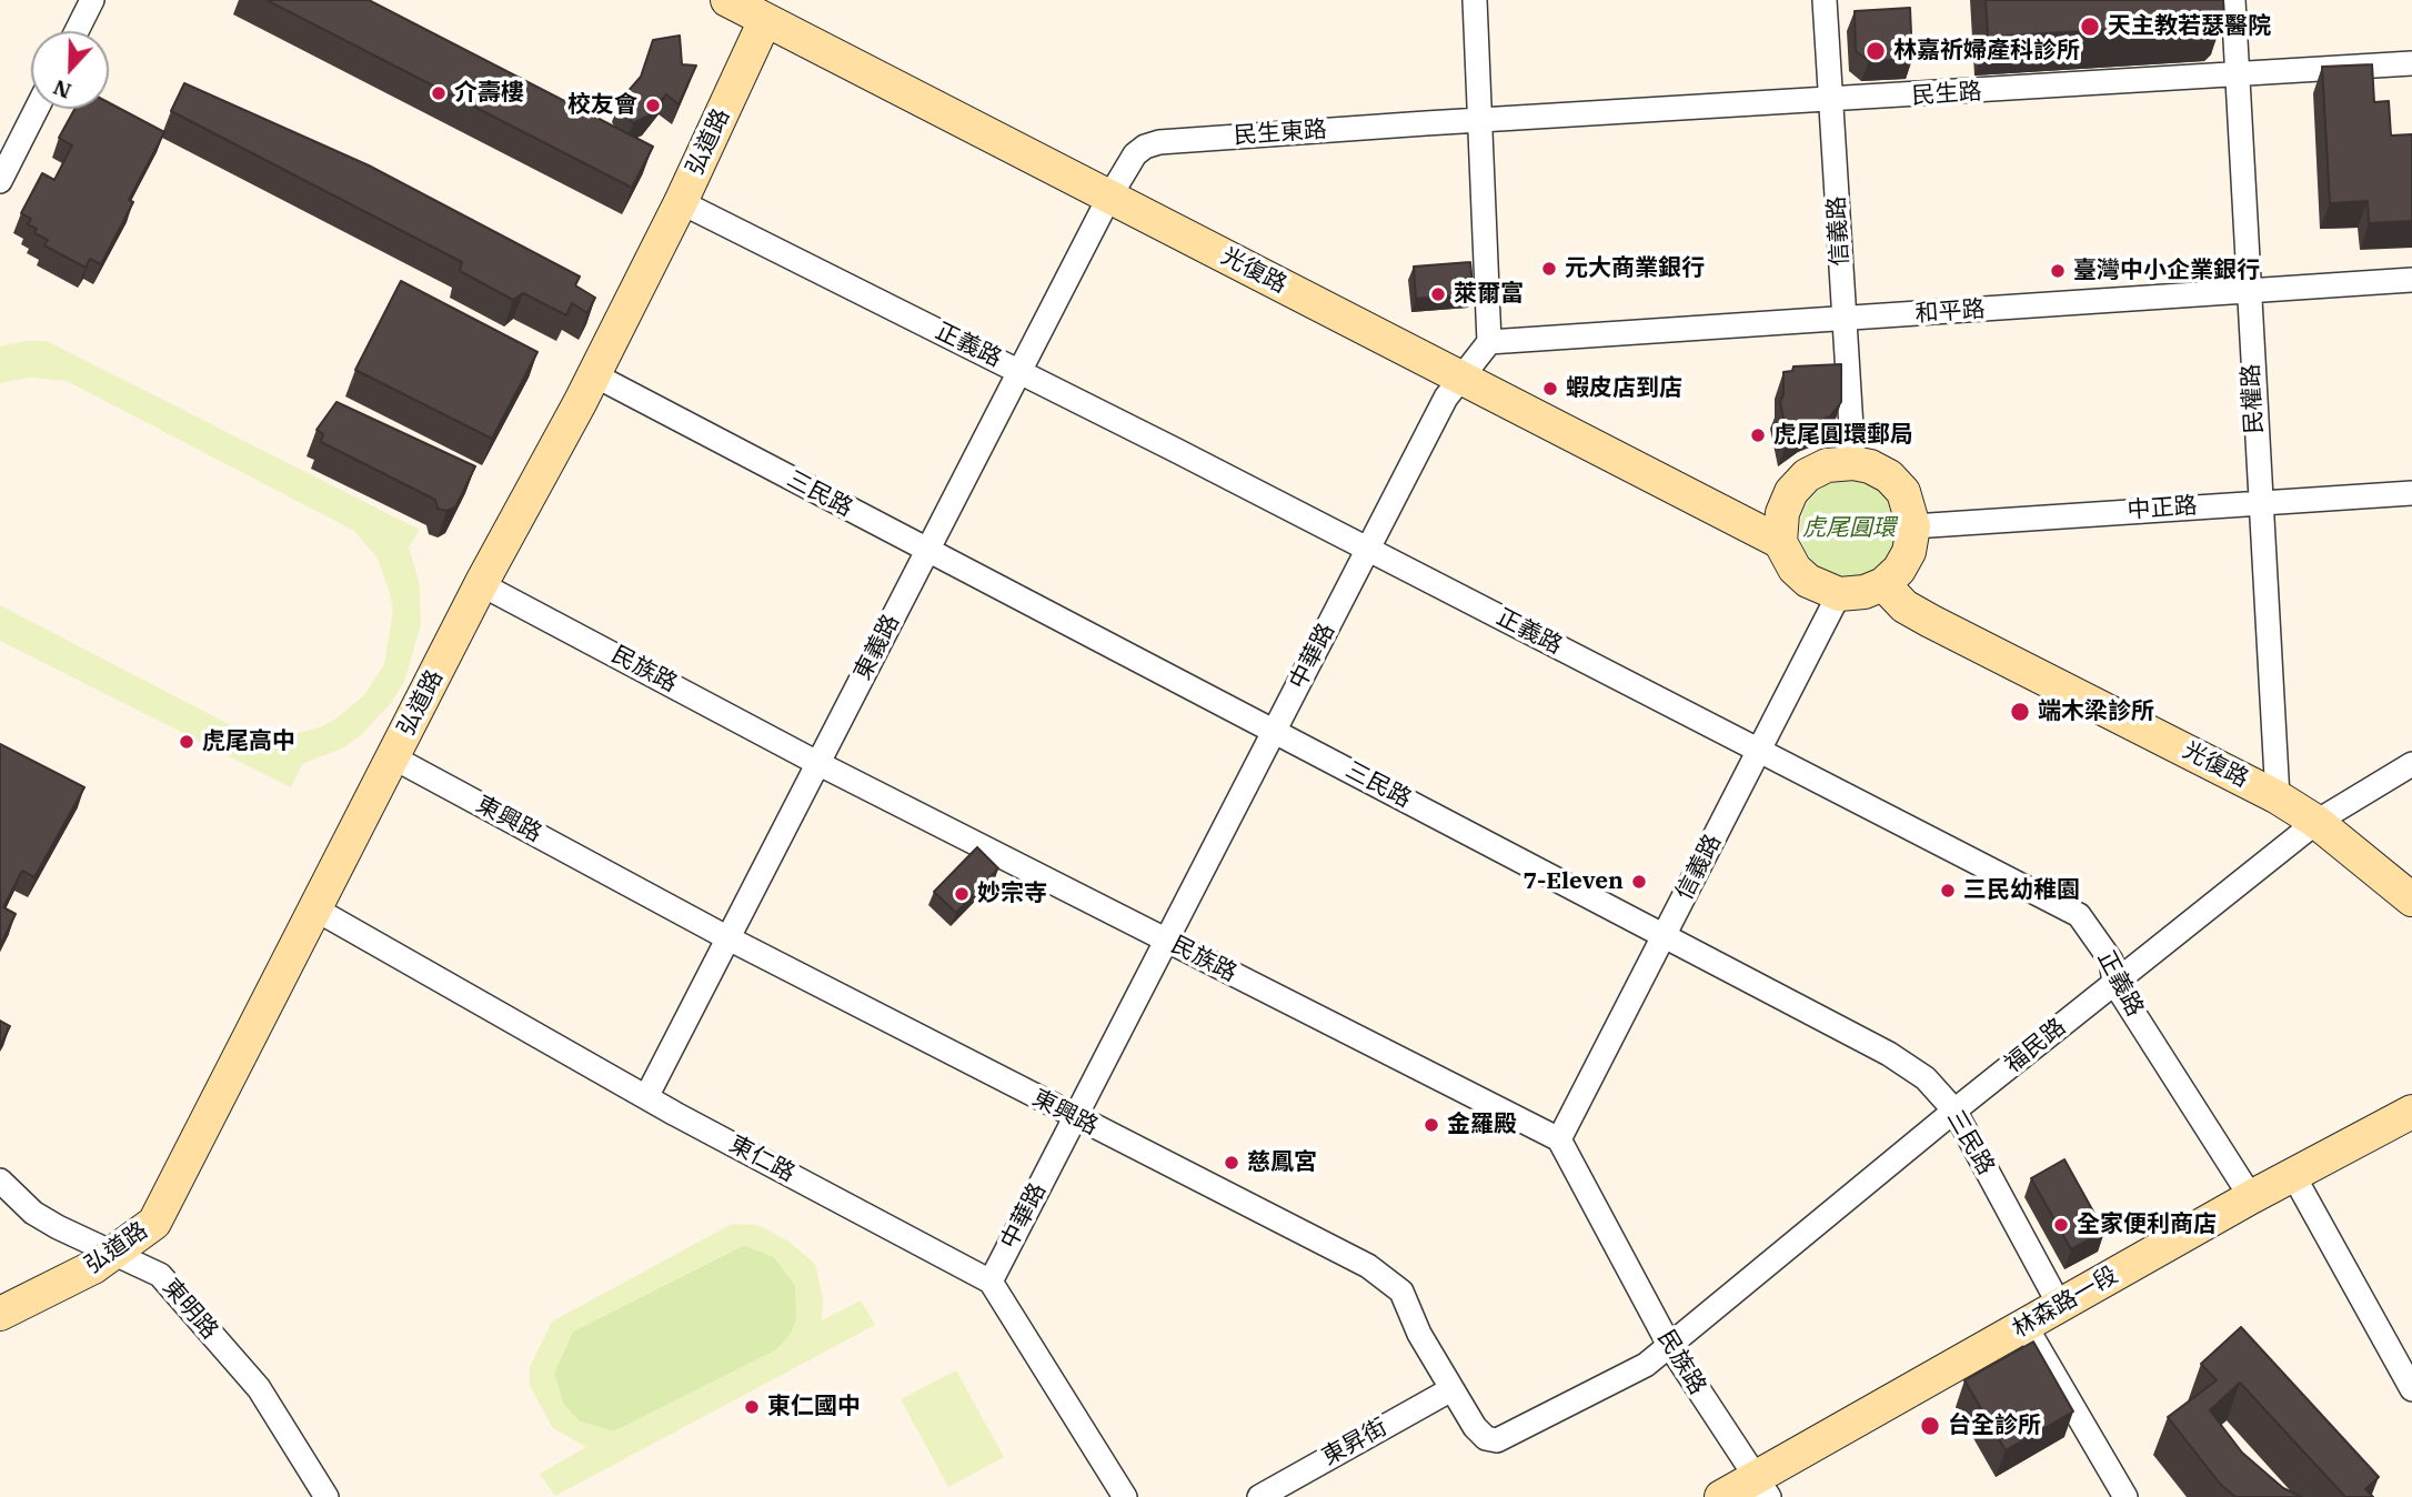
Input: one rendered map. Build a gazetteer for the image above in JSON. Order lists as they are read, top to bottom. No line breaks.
{"streets":{"street":["民生路","民生東路","弘道路","信義路","光復路","和平路","正義路","民權路","三民路","中正路","東義路","中華路","民族路","東興路","福民路","東仁路","林森路一段","東明路","東昇街"]},"crossings":[["民生路","民生東路"],["民生路","信義路"],["民生路","民權路"],["民生東路","光復路"],["民生東路","東義路"],["弘道路","光復路"],["弘道路","正義路"],["弘道路","三民路"],["弘道路","民族路"],["弘道路","東興路"],["弘道路","東仁路"],["弘道路","東明路"],["信義路","光復路"],["信義路","和平路"],["信義路","正義路"],["信義路","三民路"],["信義路","中正路"],["信義路","民族路"],["光復路","民權路"],["光復路","中正路"],["光復路","東義路"],["光復路","中華路"],["光復路","福民路"],["和平路","民權路"],["和平路","中華路"],["正義路","東義路"],["正義路","中華路"],["正義路","福民路"],["正義路","林森路一段"],["民權路","中正路"],["三民路","東義路"],["三民路","中華路"],["三民路","福民路"],["三民路","林森路一段"],["東義路","民族路"],["東義路","東興路"],["東義路","東仁路"],["中華路","民族路"],["中華路","東興路"],["中華路","東仁路"],["民族路","東興路"],["民族路","福民路"],["民族路","林森路一段"],["東興路","福民路"],["東興路","東昇街"]],"parks":["虎尾圓環"],"places":["天主教若瑟醫院","林嘉祈婦產科診所","介壽樓","校友會","元大商業銀行","臺灣中小企業銀行","萊爾富","蝦皮店到店","虎尾圓環郵局","端木梁診所","虎尾高中","7-Eleven","三民幼稚園","妙宗寺","金羅殿","慈鳳宮","全家便利商店","東仁國中","台全診所"],"north":"bottom"}
